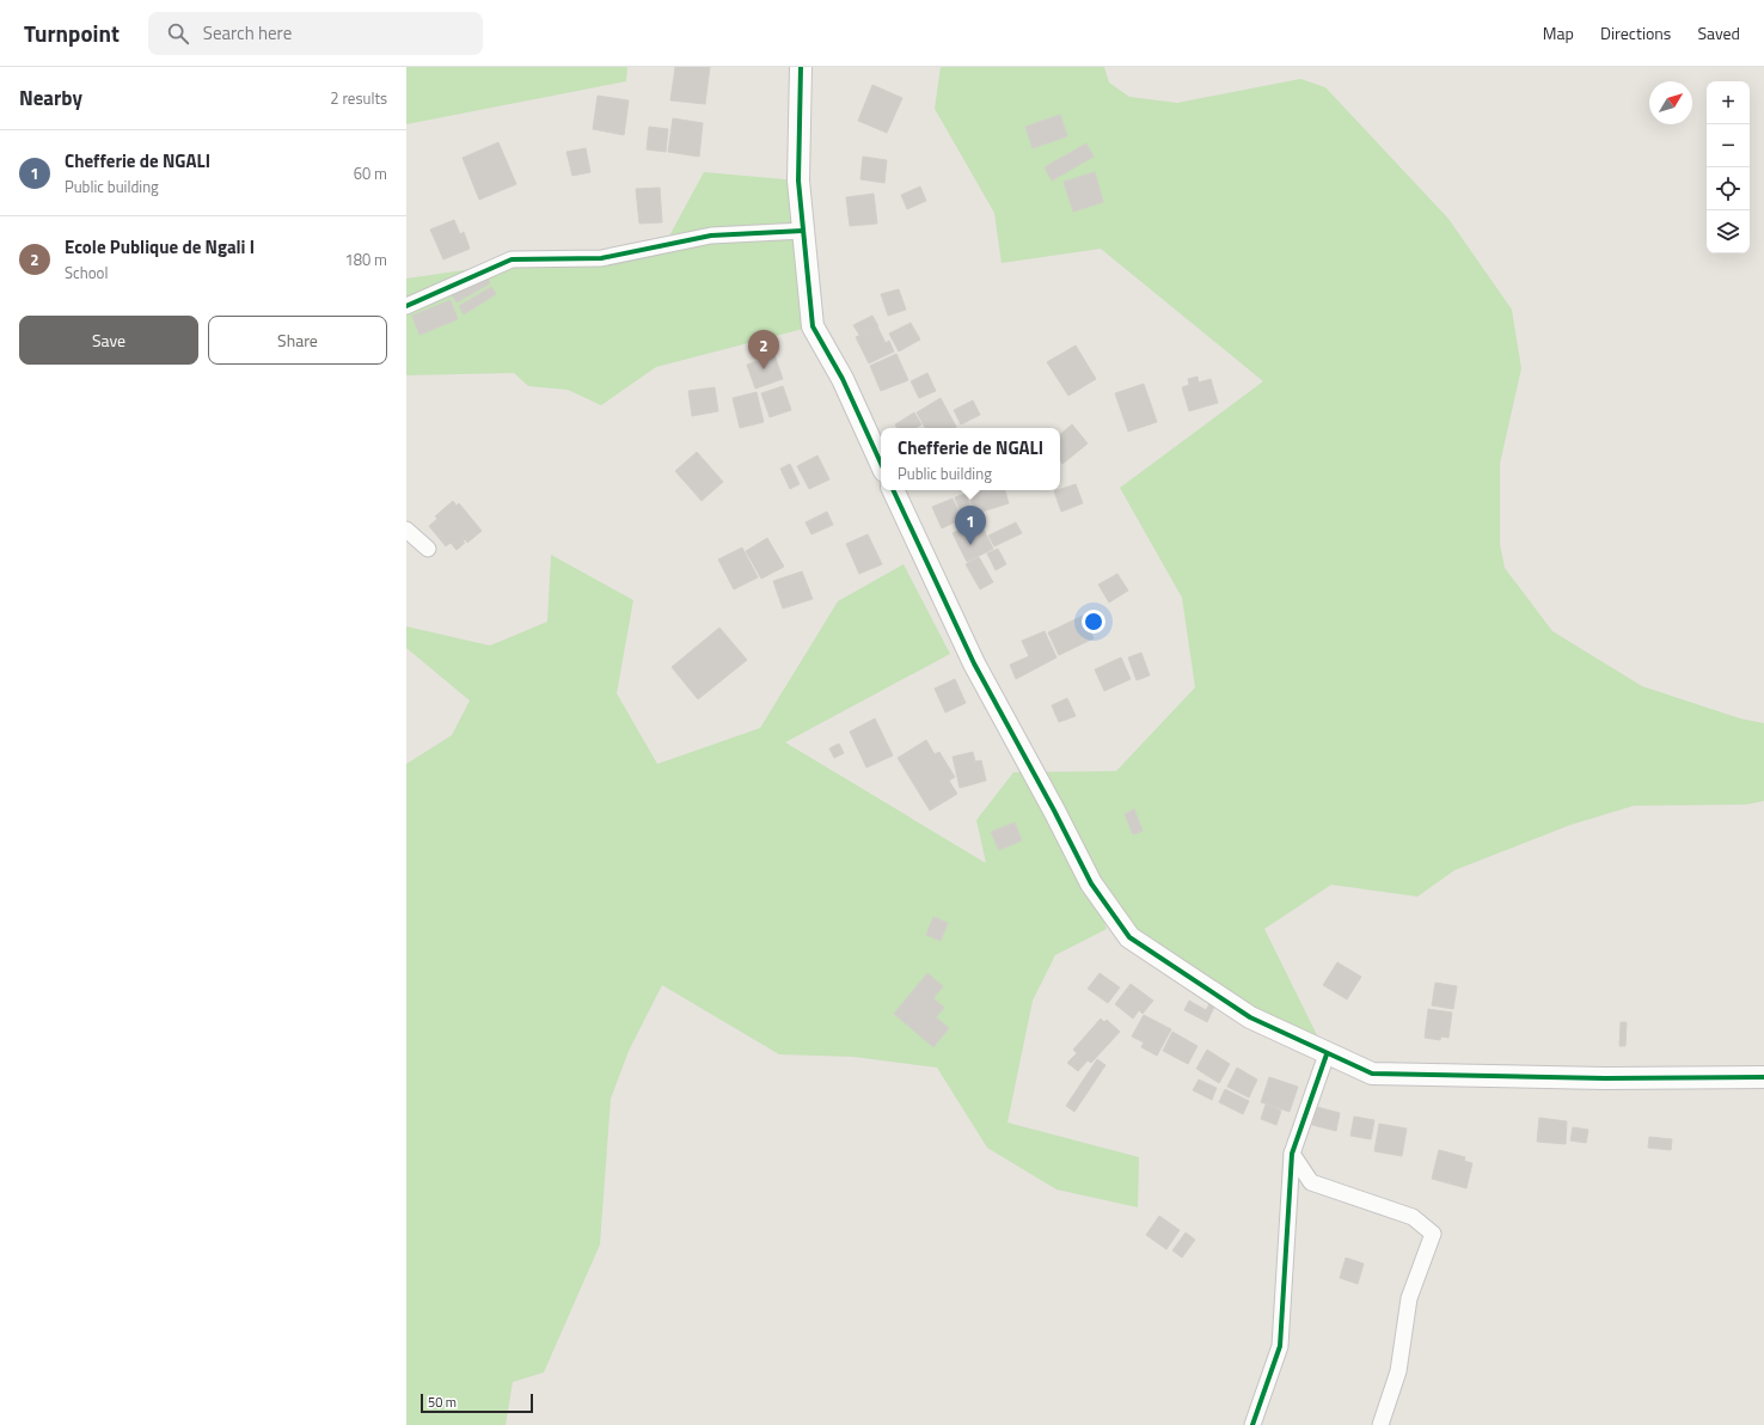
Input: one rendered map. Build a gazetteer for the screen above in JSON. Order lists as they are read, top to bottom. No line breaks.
{"scale_bar":"50 m","north":"top right","page":{"header":"Turnpoint","search":"Search here","nav":["Map","Directions","Saved"],"heading":["Nearby","2 results"],"map_buttons":["+","−"],"list":[{"mark":"1","name":"Chefferie de NGALI","note":"Public building","value":"60 m"},{"mark":"2","name":"Ecole Publique de Ngali I","note":"School","value":"180 m"}],"buttons":["Save","Share"],"pins":["2","1"],"popup":["Chefferie de NGALI","Public building"],"scale":"50 m"}}
